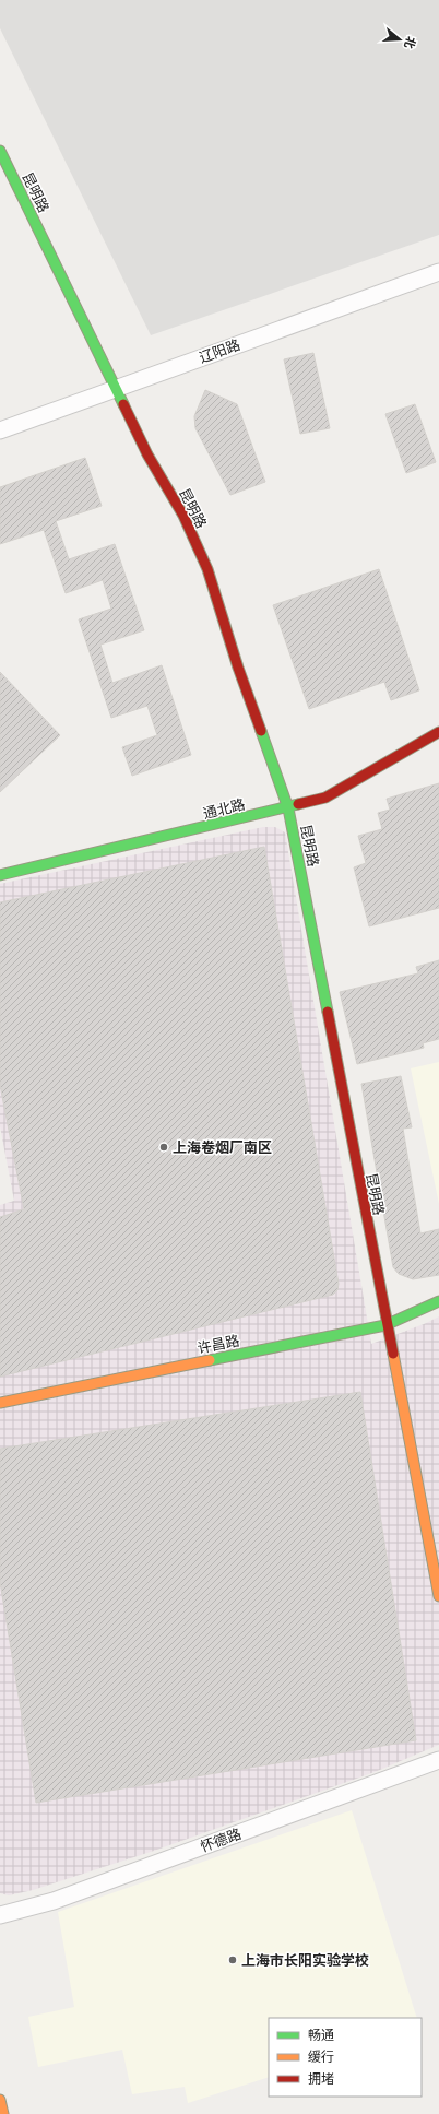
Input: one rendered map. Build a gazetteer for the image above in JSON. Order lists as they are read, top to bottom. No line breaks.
{"streets":{"street":["昆明路","辽阳路","通北路","许昌路","怀德路"]},"crossings":[["昆明路","辽阳路"],["昆明路","通北路"],["昆明路","许昌路"]],"places":["上海卷烟厂南区","上海市长阳实验学校"],"legend":["畅通","缓行","拥堵"],"north":"right"}
